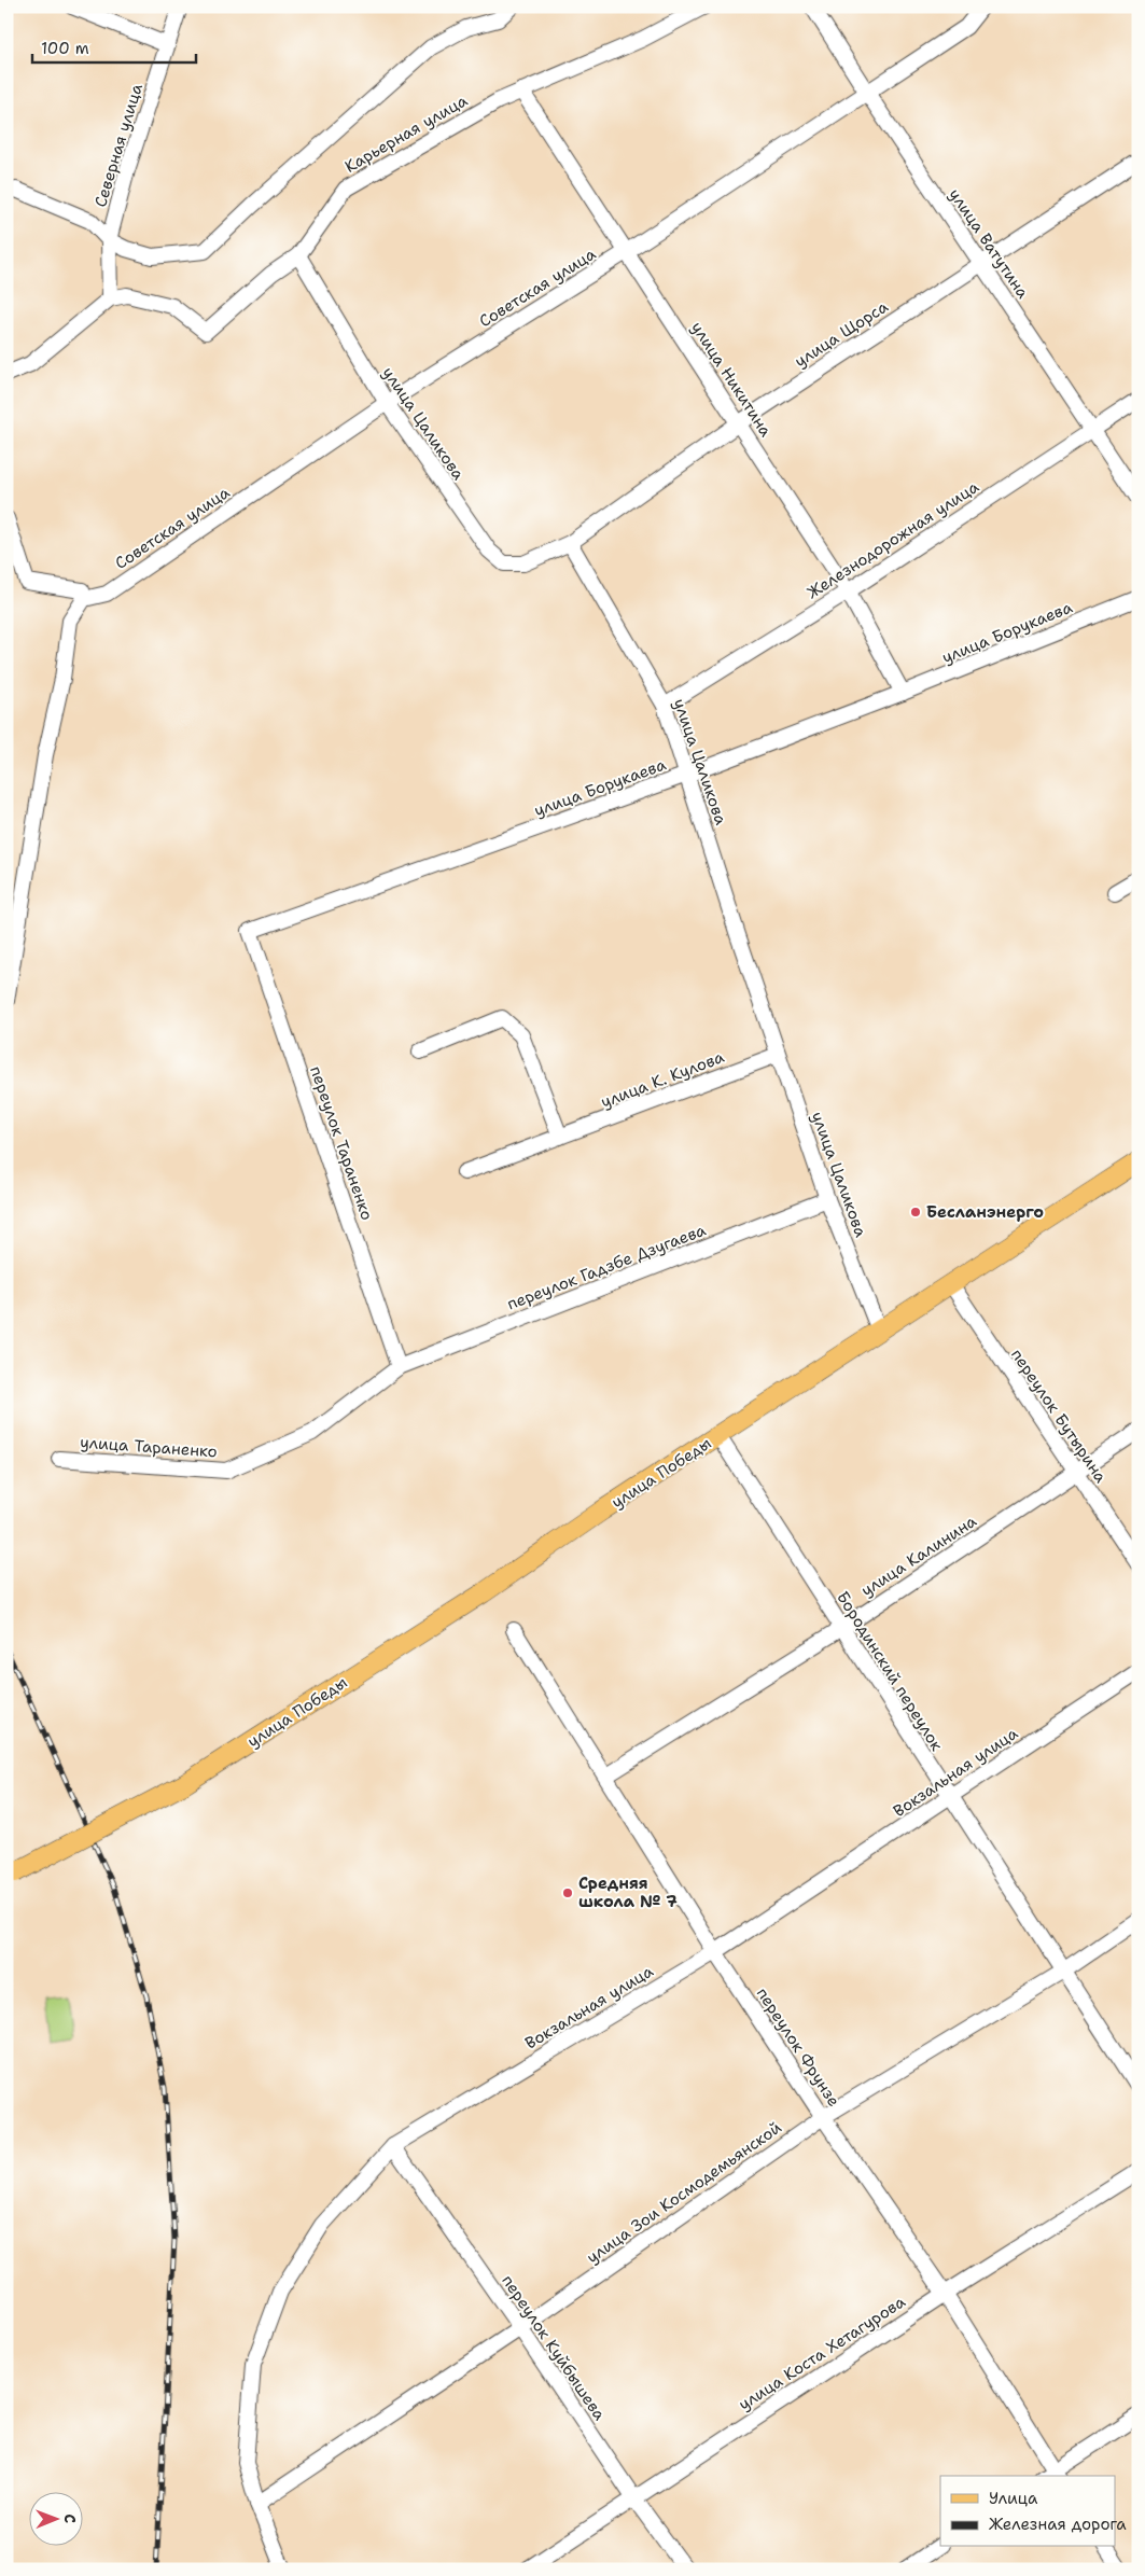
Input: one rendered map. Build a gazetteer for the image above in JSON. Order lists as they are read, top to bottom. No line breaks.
{"streets":{"main road":["улица Победы"],"street":["Карьерная улица","Северная улица","улица Ватутина","Советская улица","улица Щорса","улица Никитина","улица Цаликова","Железнодорожная улица","улица Борукаева","улица К. Кулова","переулок Тараненко","переулок Гадзбе Дзугаева","переулок Бутырина","улица Тараненко","улица Калинина","Бородинский переулок","Вокзальная улица","переулок Фрунзе","улица Зои Космодемьянской","переулок Куйбышева","улица Коста Хетагурова"]},"crossings":[["Карьерная улица","Северная улица"],["Карьерная улица","улица Никитина"],["Карьерная улица","улица Цаликова"],["улица Ватутина","Советская улица"],["улица Ватутина","улица Щорса"],["улица Ватутина","Железнодорожная улица"],["Советская улица","улица Никитина"],["Советская улица","улица Цаликова"],["улица Щорса","улица Никитина"],["улица Щорса","улица Цаликова"],["улица Никитина","Железнодорожная улица"],["улица Никитина","улица Борукаева"],["улица Цаликова","Железнодорожная улица"],["улица Цаликова","улица Борукаева"],["улица Цаликова","улица К. Кулова"],["улица Цаликова","переулок Гадзбе Дзугаева"],["улица Цаликова","улица Победы"],["улица Борукаева","переулок Тараненко"],["переулок Тараненко","переулок Гадзбе Дзугаева"],["переулок Тараненко","улица Тараненко"],["переулок Гадзбе Дзугаева","улица Тараненко"],["переулок Бутырина","улица Победы"],["переулок Бутырина","улица Калинина"],["улица Победы","Бородинский переулок"],["улица Калинина","Бородинский переулок"],["улица Калинина","переулок Фрунзе"],["Бородинский переулок","Вокзальная улица"],["Бородинский переулок","улица Зои Космодемьянской"],["Вокзальная улица","переулок Фрунзе"],["Вокзальная улица","улица Зои Космодемьянской"],["Вокзальная улица","переулок Куйбышева"],["переулок Фрунзе","улица Зои Космодемьянской"],["переулок Фрунзе","улица Коста Хетагурова"],["улица Зои Космодемьянской","переулок Куйбышева"],["переулок Куйбышева","улица Коста Хетагурова"]],"places":["Бесланэнерго","Средняя школа № 7"],"legend":["Улица","Железная дорога"],"scale_bar":"100 m","north":"right"}
